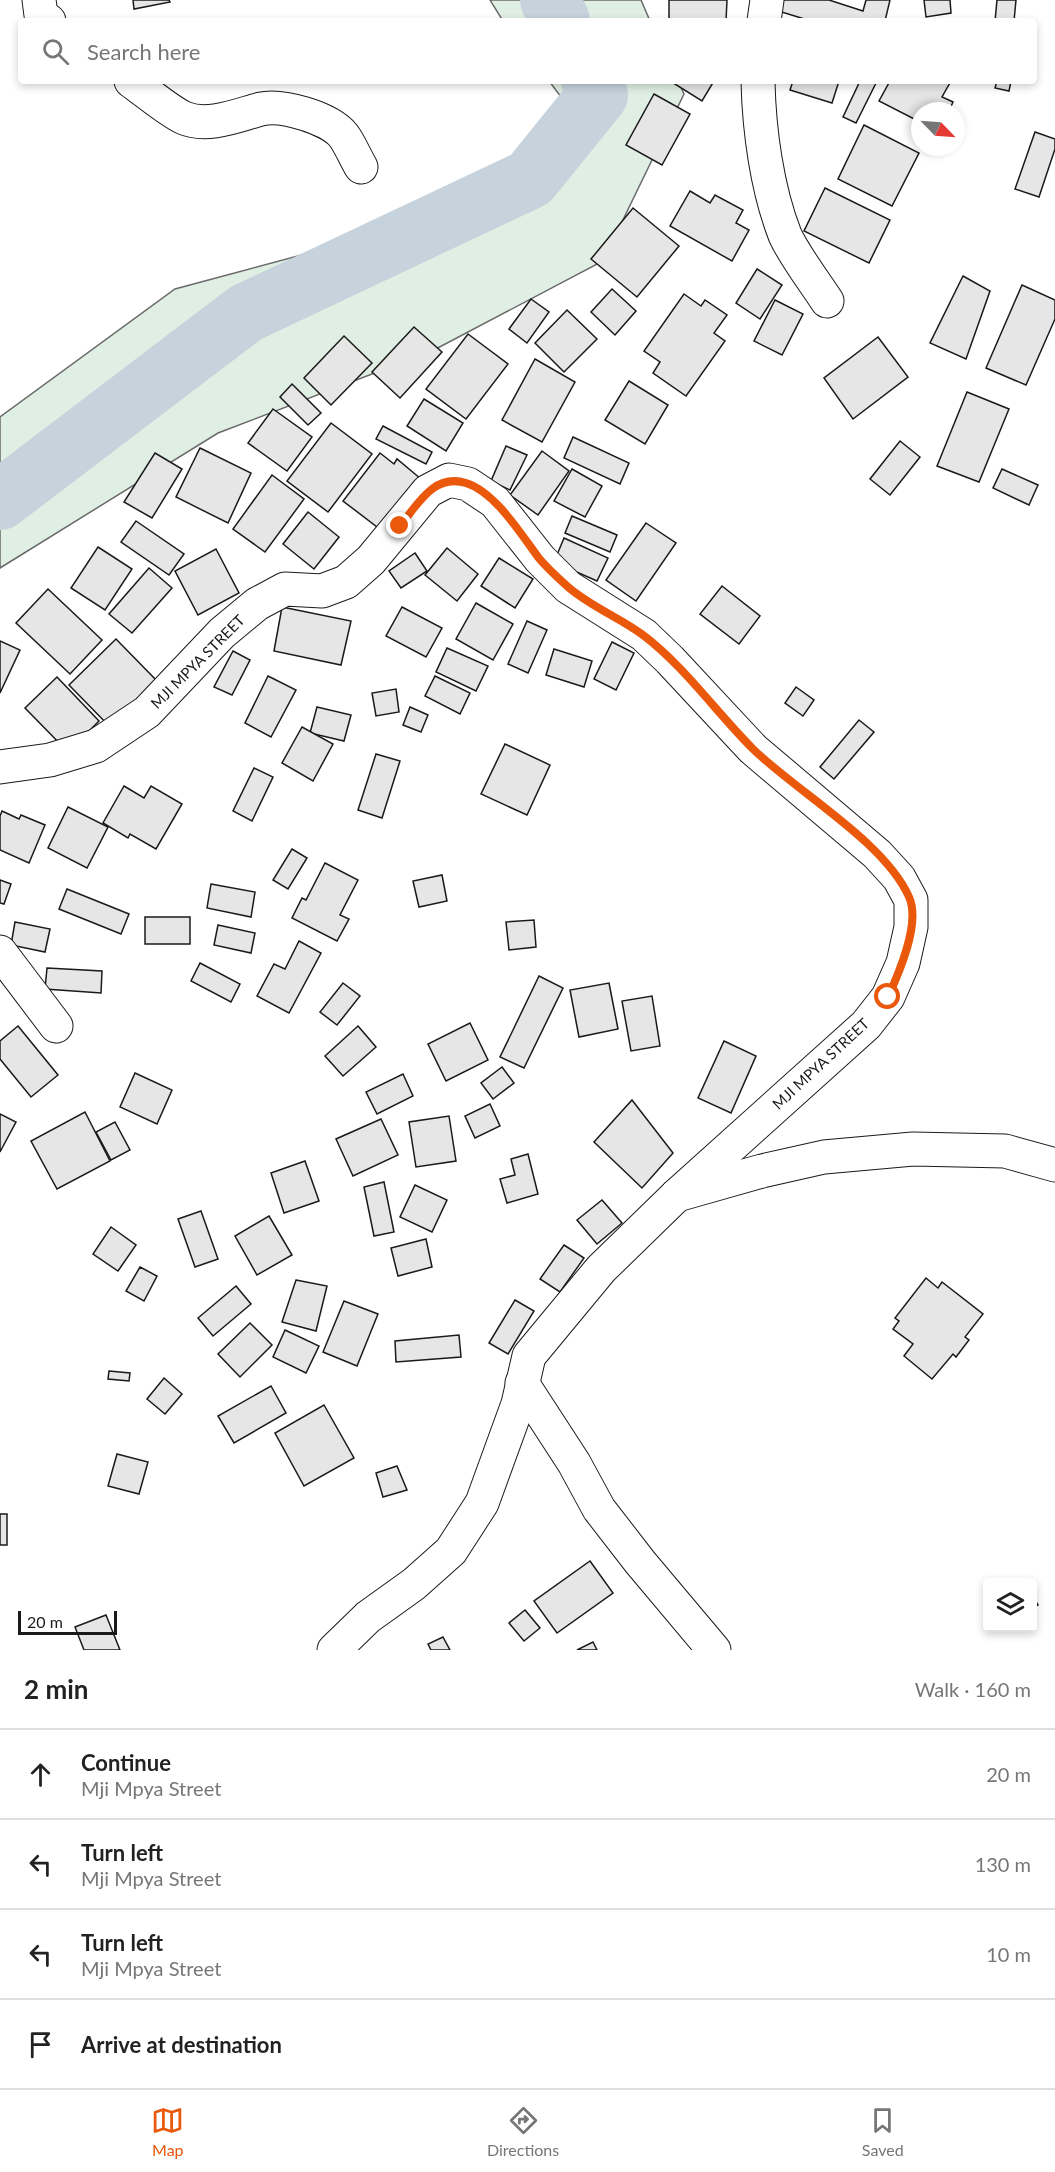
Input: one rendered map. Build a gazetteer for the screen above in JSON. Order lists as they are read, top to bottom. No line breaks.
{"streets":{"street":["MJI MPYA STREET"]},"scale_bar":"20 m","north":"bottom right","page":{"search":"Search here","scale":"20 m","heading":["2 min","Walk · 160 m"],"list":[["Continue","Mji Mpya Street","20 m"],["Turn left","Mji Mpya Street","130 m"],["Turn left","Mji Mpya Street","10 m"],"Arrive at destination"],"nav":["Map","Directions","Saved"]}}
